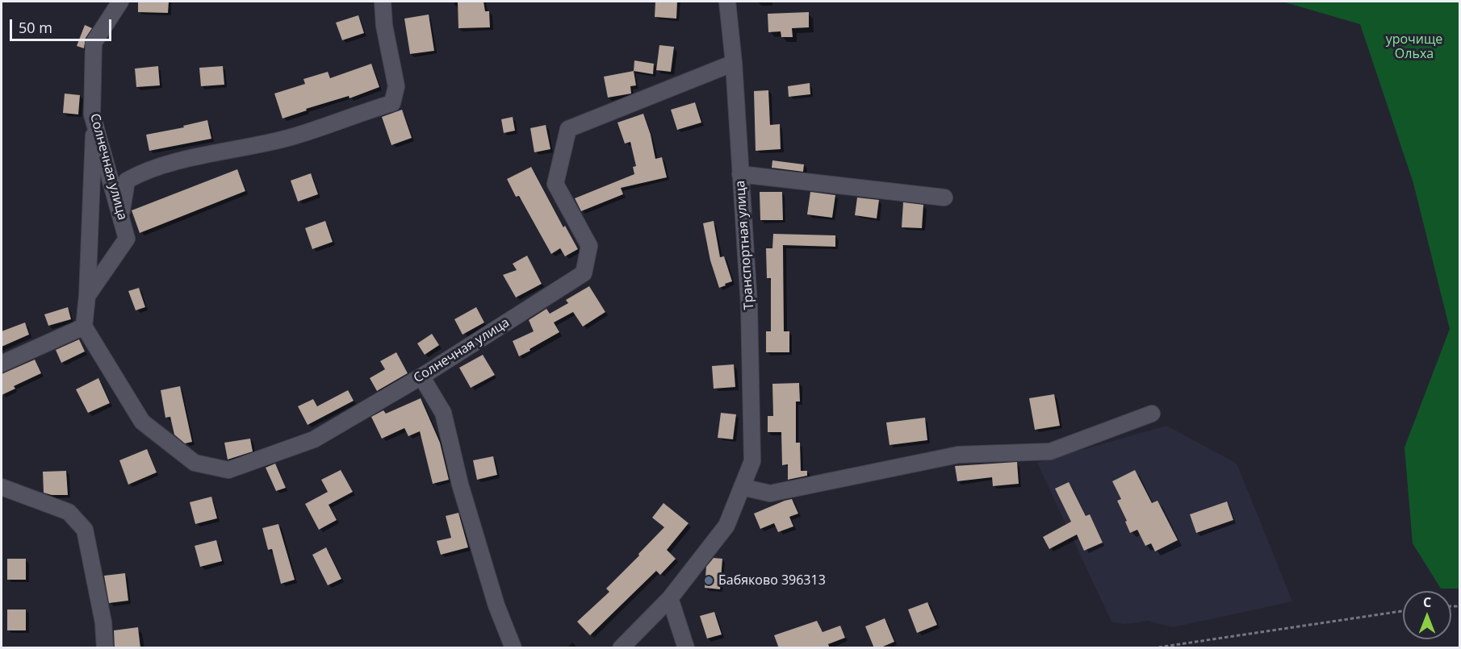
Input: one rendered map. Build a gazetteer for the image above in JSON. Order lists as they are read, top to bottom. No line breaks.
{"streets":{"street":["Солнечная улица","Транспортная улица"]},"crossings":[["Солнечная улица","Транспортная улица"]],"parks":["урочище Ольха"],"places":["Бабяково 396313"],"scale_bar":"50 m","north":"top"}
